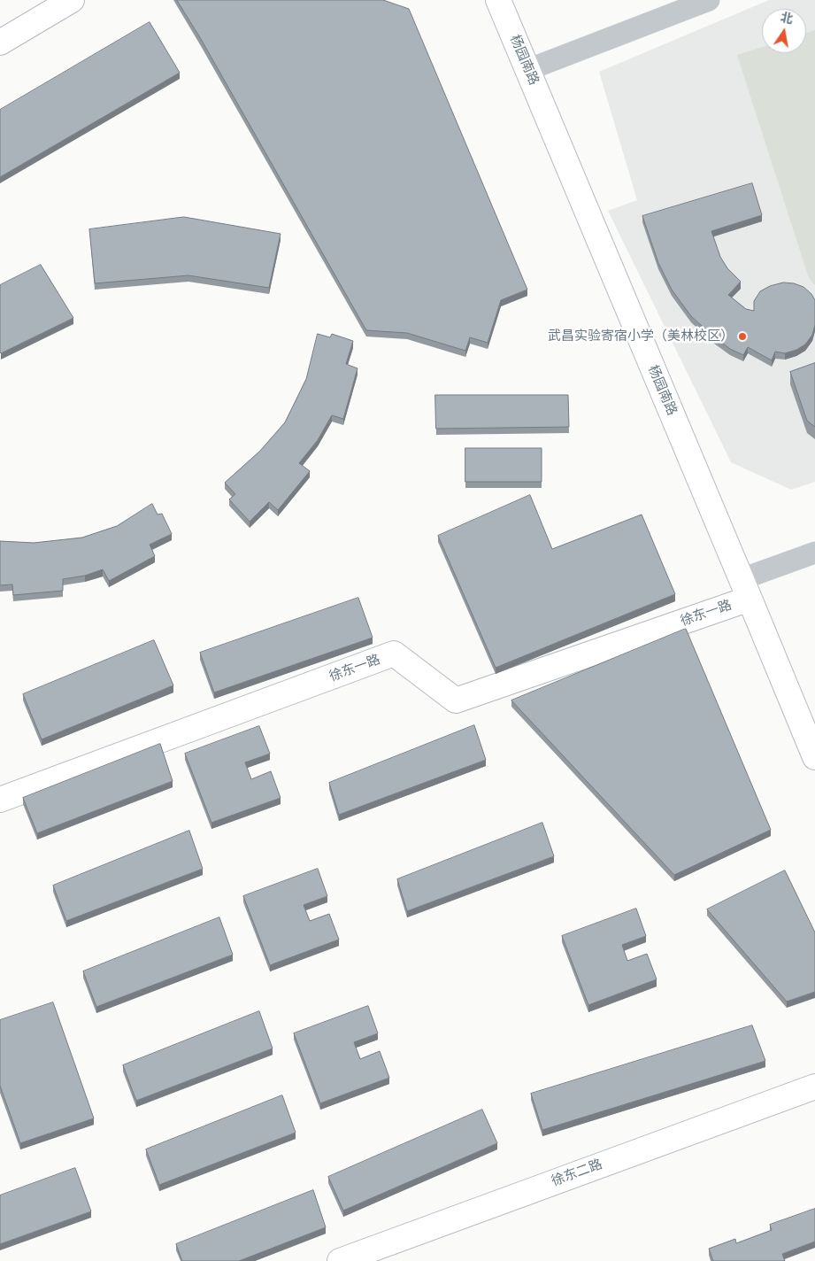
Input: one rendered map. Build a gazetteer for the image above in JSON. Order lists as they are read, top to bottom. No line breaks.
{"streets":{"street":["杨园南路","徐东一路","徐东二路"]},"crossings":[["杨园南路","徐东一路"]],"places":["武昌实验寄宿小学（美林校区）"],"north":"top"}
